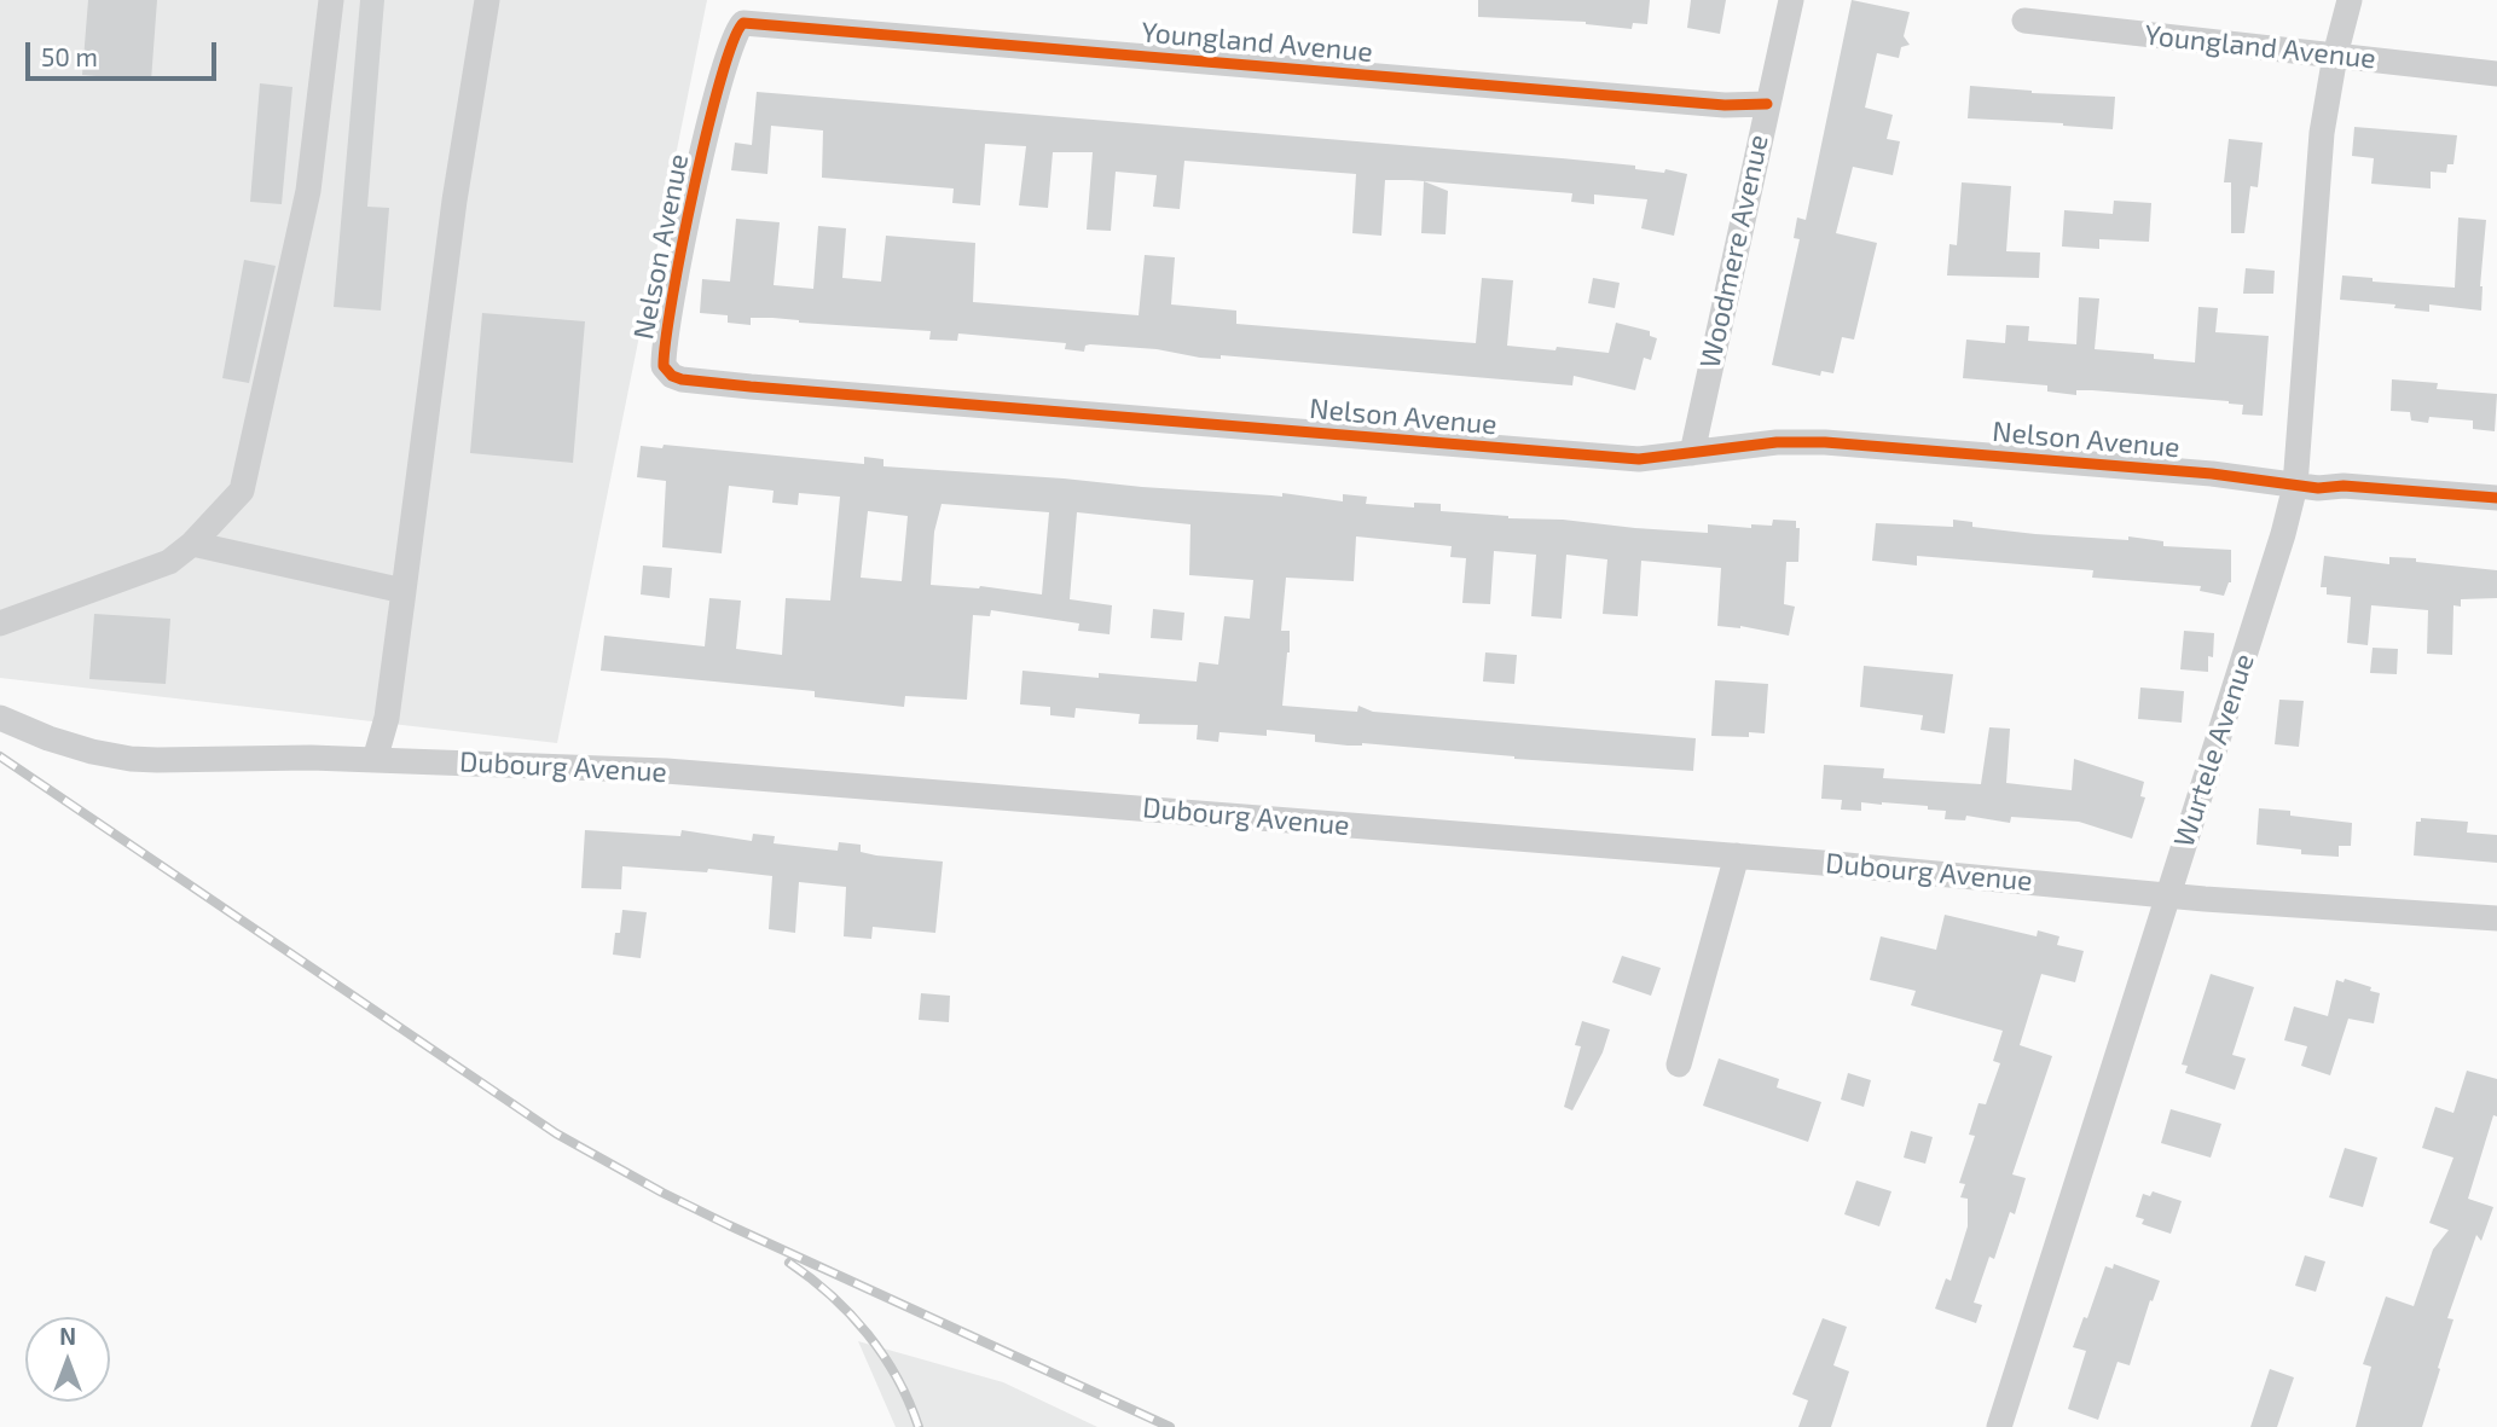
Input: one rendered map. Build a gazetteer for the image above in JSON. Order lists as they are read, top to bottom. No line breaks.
{"streets":{"street":["Youngland Avenue","Nelson Avenue","Woodmere Avenue","Wurtele Avenue","Dubourg Avenue"]},"crossings":[["Youngland Avenue","Nelson Avenue"],["Youngland Avenue","Woodmere Avenue"],["Youngland Avenue","Wurtele Avenue"],["Nelson Avenue","Woodmere Avenue"],["Nelson Avenue","Wurtele Avenue"],["Wurtele Avenue","Dubourg Avenue"]],"scale_bar":"50 m","north":"top"}
